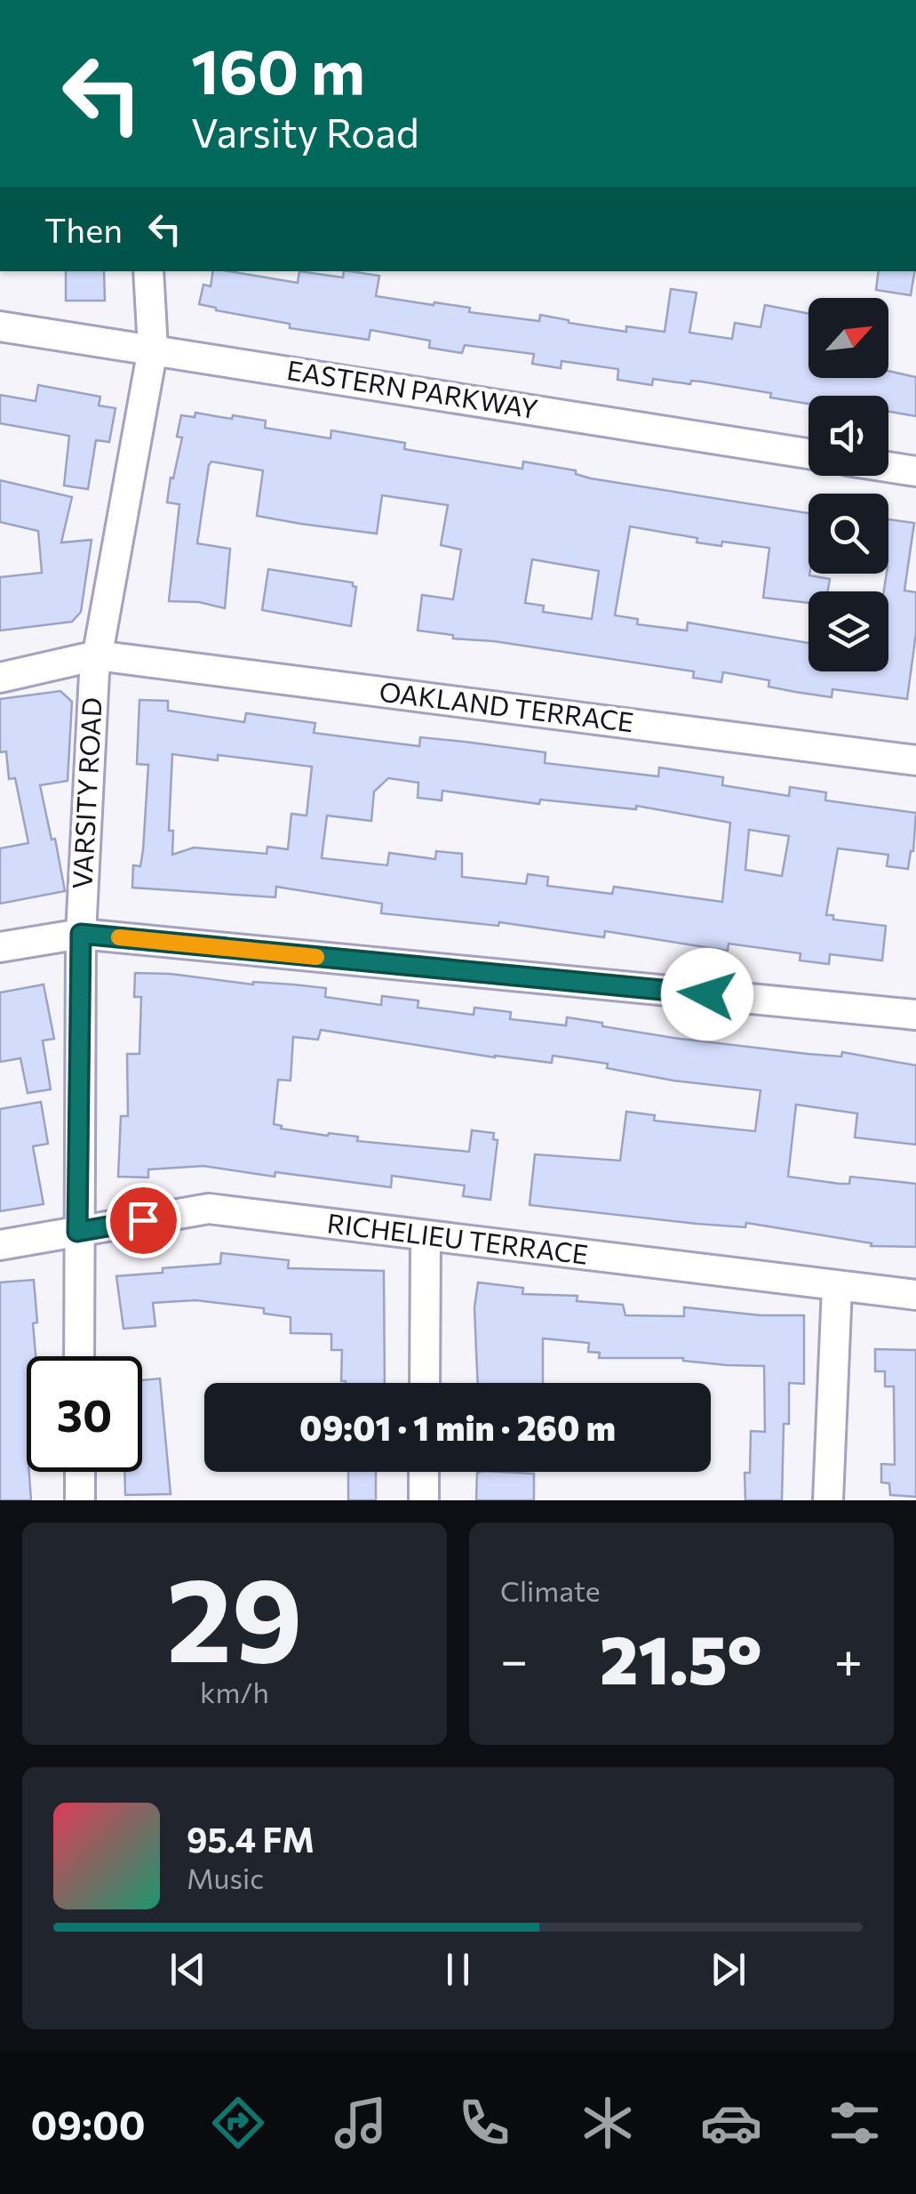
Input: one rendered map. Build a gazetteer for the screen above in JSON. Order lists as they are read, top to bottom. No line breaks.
{"streets":{"street":["EASTERN PARKWAY","OAKLAND TERRACE","VARSITY ROAD","RICHELIEU TERRACE"]},"crossings":[["EASTERN PARKWAY","VARSITY ROAD"],["OAKLAND TERRACE","VARSITY ROAD"],["VARSITY ROAD","RICHELIEU TERRACE"]],"north":"top right","page":{"turn":["160 m","Varsity Road"],"then":"Then","limit":"30","trip":"09:01 · 1 min · 260 m","tile":[["29","km/h"],"Climate"],"heat":["−","21.5°","+"],"song":["95.4 FM","Music"],"tabs":"09:00"}}
